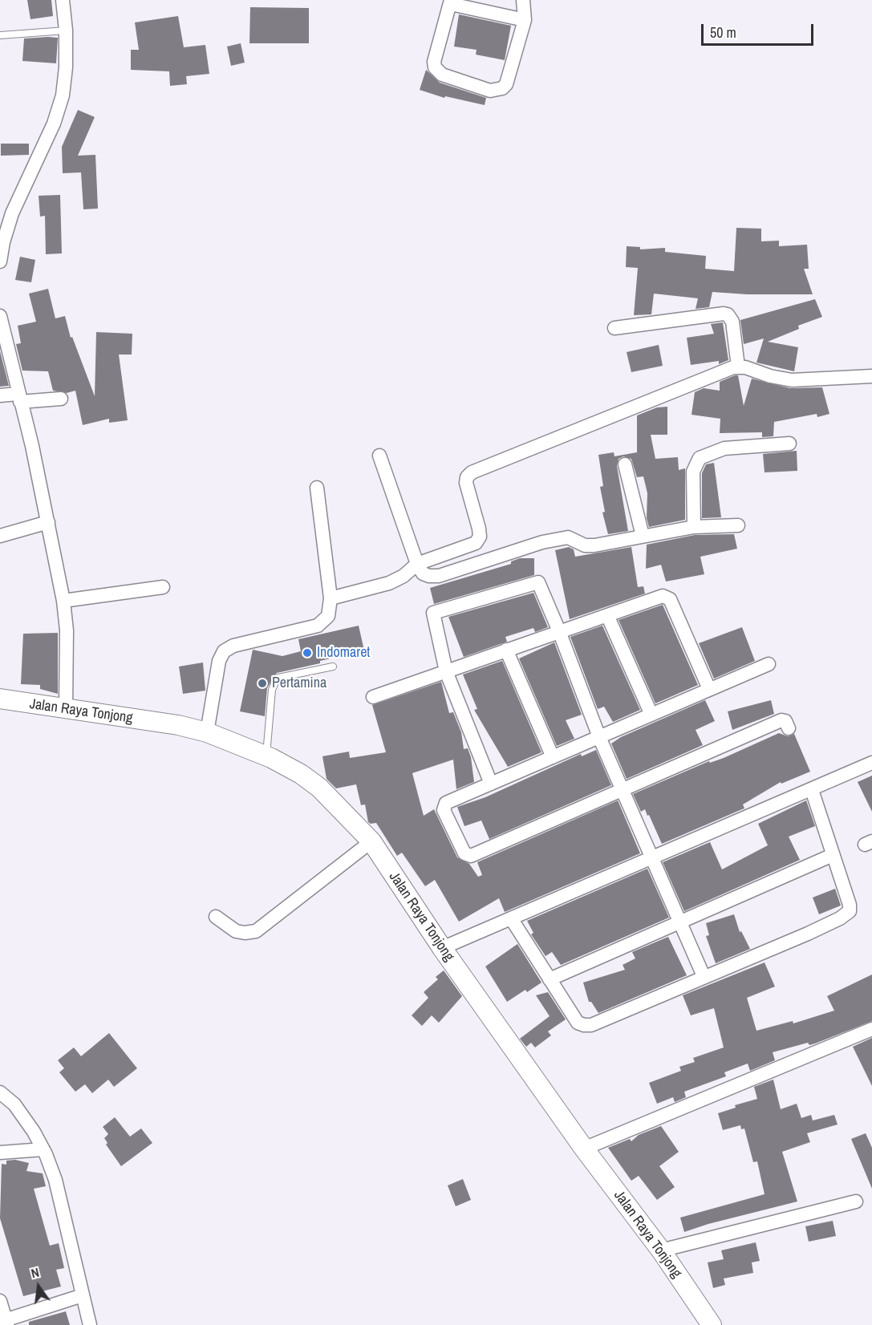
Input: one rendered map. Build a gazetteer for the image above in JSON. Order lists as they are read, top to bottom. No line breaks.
{"streets":{"main road":["Jalan Raya Tonjong"]},"places":["Indomaret","Pertamina"],"scale_bar":"50 m","north":"top"}
